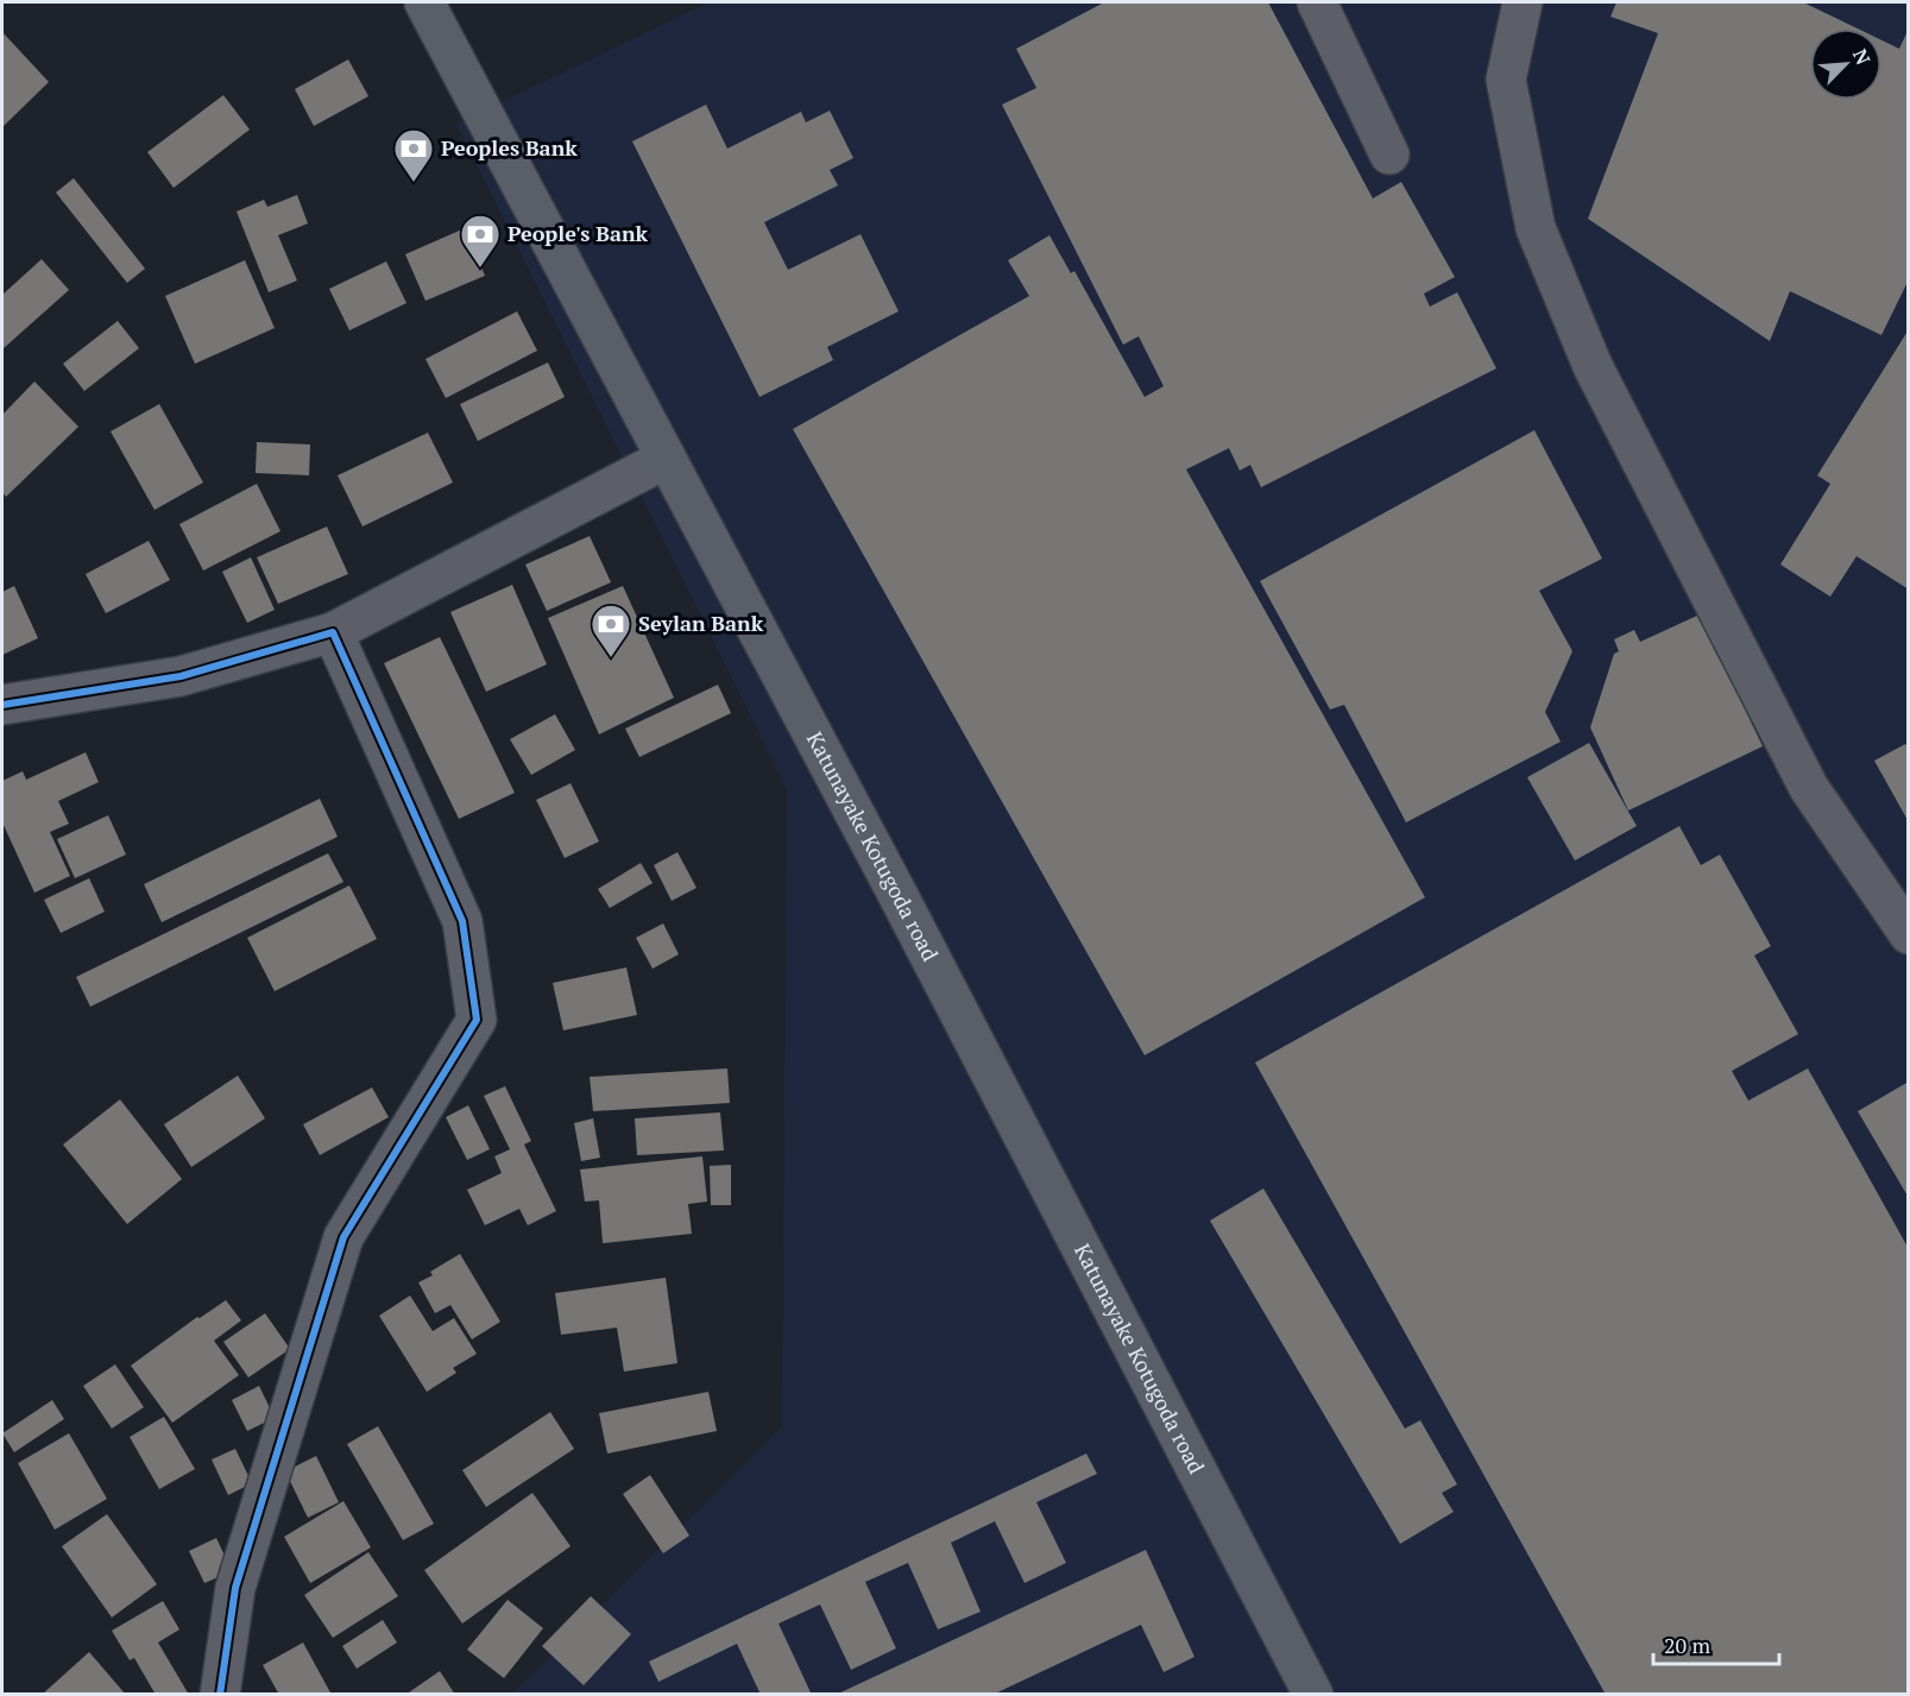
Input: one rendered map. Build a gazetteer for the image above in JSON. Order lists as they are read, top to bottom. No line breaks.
{"streets":{"main road":["Katunayake Kotugoda road"]},"places":{"bank":["Peoples Bank","People's Bank","Seylan Bank"]},"scale_bar":"20 m","north":"top right"}
